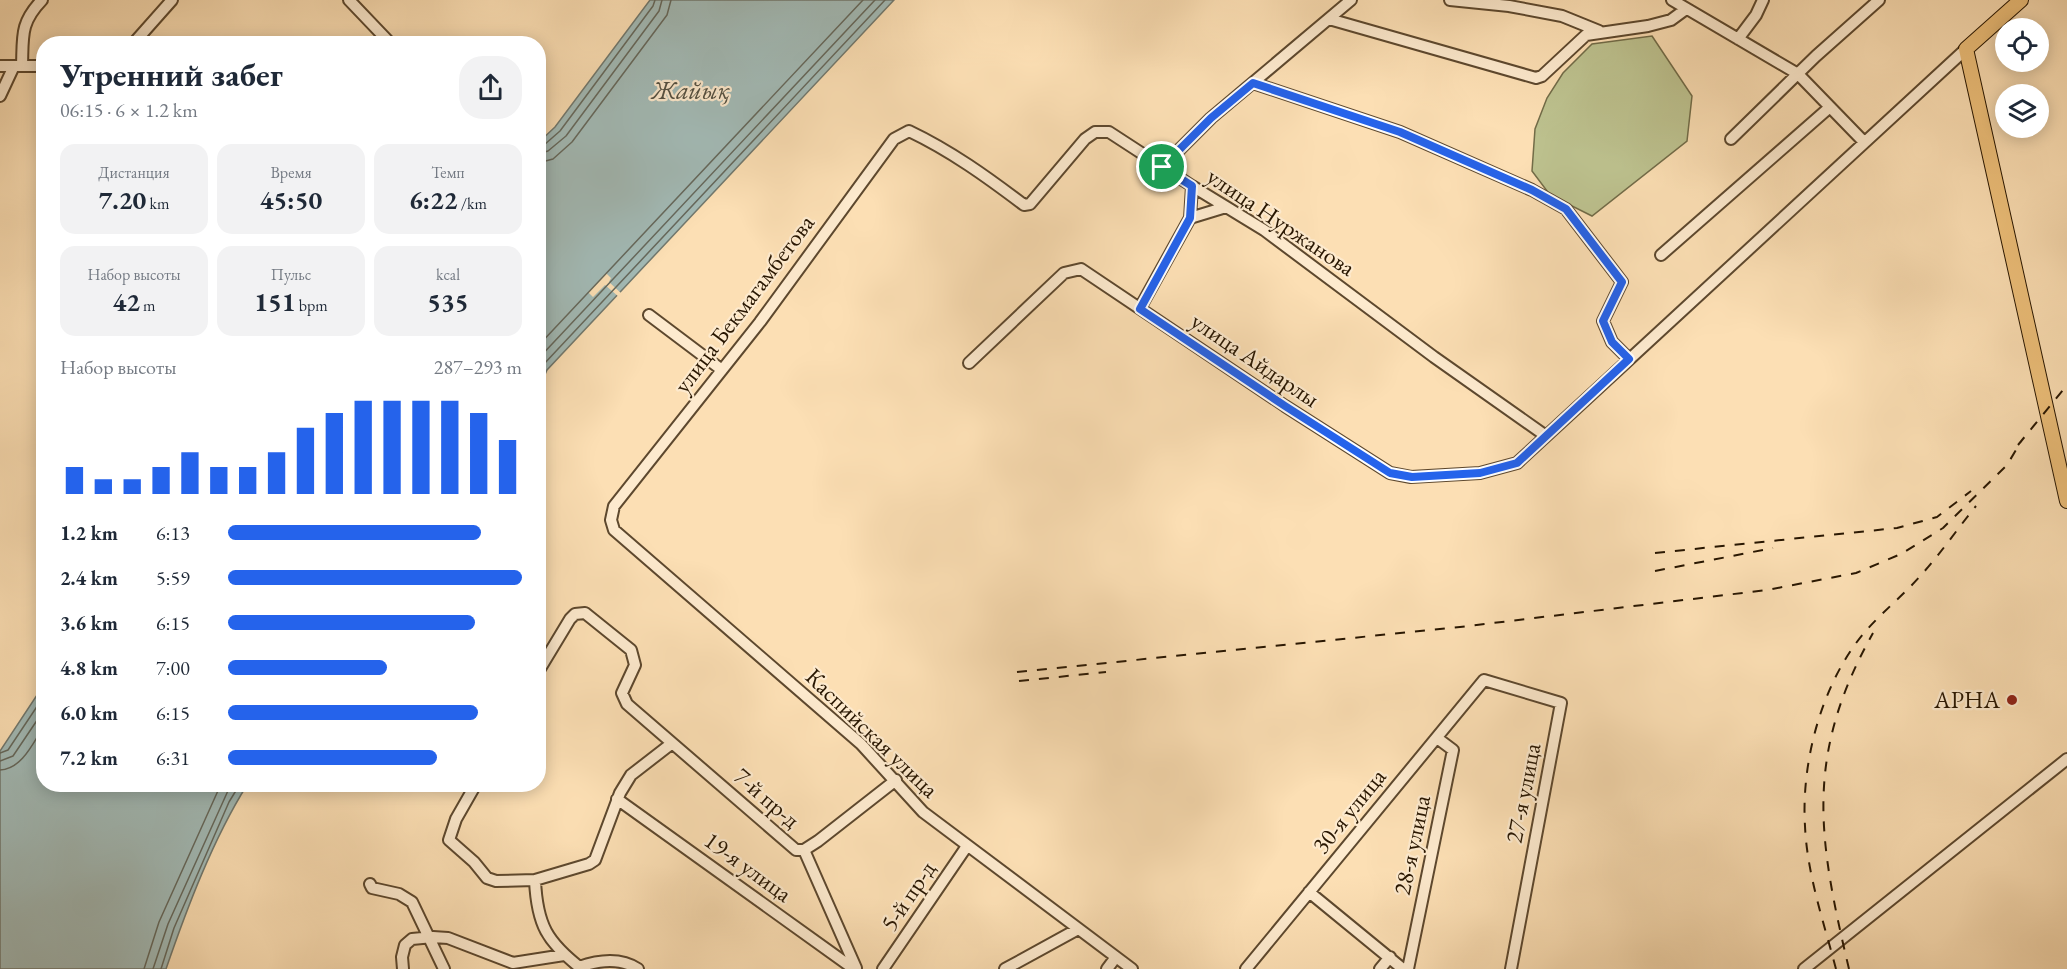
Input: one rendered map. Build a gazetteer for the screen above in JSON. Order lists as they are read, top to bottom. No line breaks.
{"streets":{"street":["улица Нуржанова","улица Бекмагамбетова","улица Айдарлы","Каспийская улица","27-я улица","7-й пр-д","30-я улица","28-я улица","19-я улица","5-й пр-д"]},"crossings":[["улица Нуржанова","улица Бекмагамбетова"],["улица Нуржанова","улица Айдарлы"],["улица Бекмагамбетова","Каспийская улица"],["Каспийская улица","7-й пр-д"],["Каспийская улица","5-й пр-д"],["27-я улица","30-я улица"],["30-я улица","28-я улица"]],"water":["Жайық"],"places":["АРНА"],"page":{"heading":["Утренний забег","06:15 · 6 × 1.2 km"],"stats":[["Дистанция","7.20 km"],["Время","45:50"],["Темп","6:22 /km"],["Набор высоты","42 m"],["Пульс","151 bpm"],["kcal","535"]],"chart":["Набор высоты","287–293 m"],"list":[{"name":"1.2 km","note":"6:13"},{"name":"2.4 km","note":"5:59"},{"name":"3.6 km","note":"6:15"},{"name":"4.8 km","note":"7:00"},{"name":"6.0 km","note":"6:15"},{"name":"7.2 km","note":"6:31"}]}}
